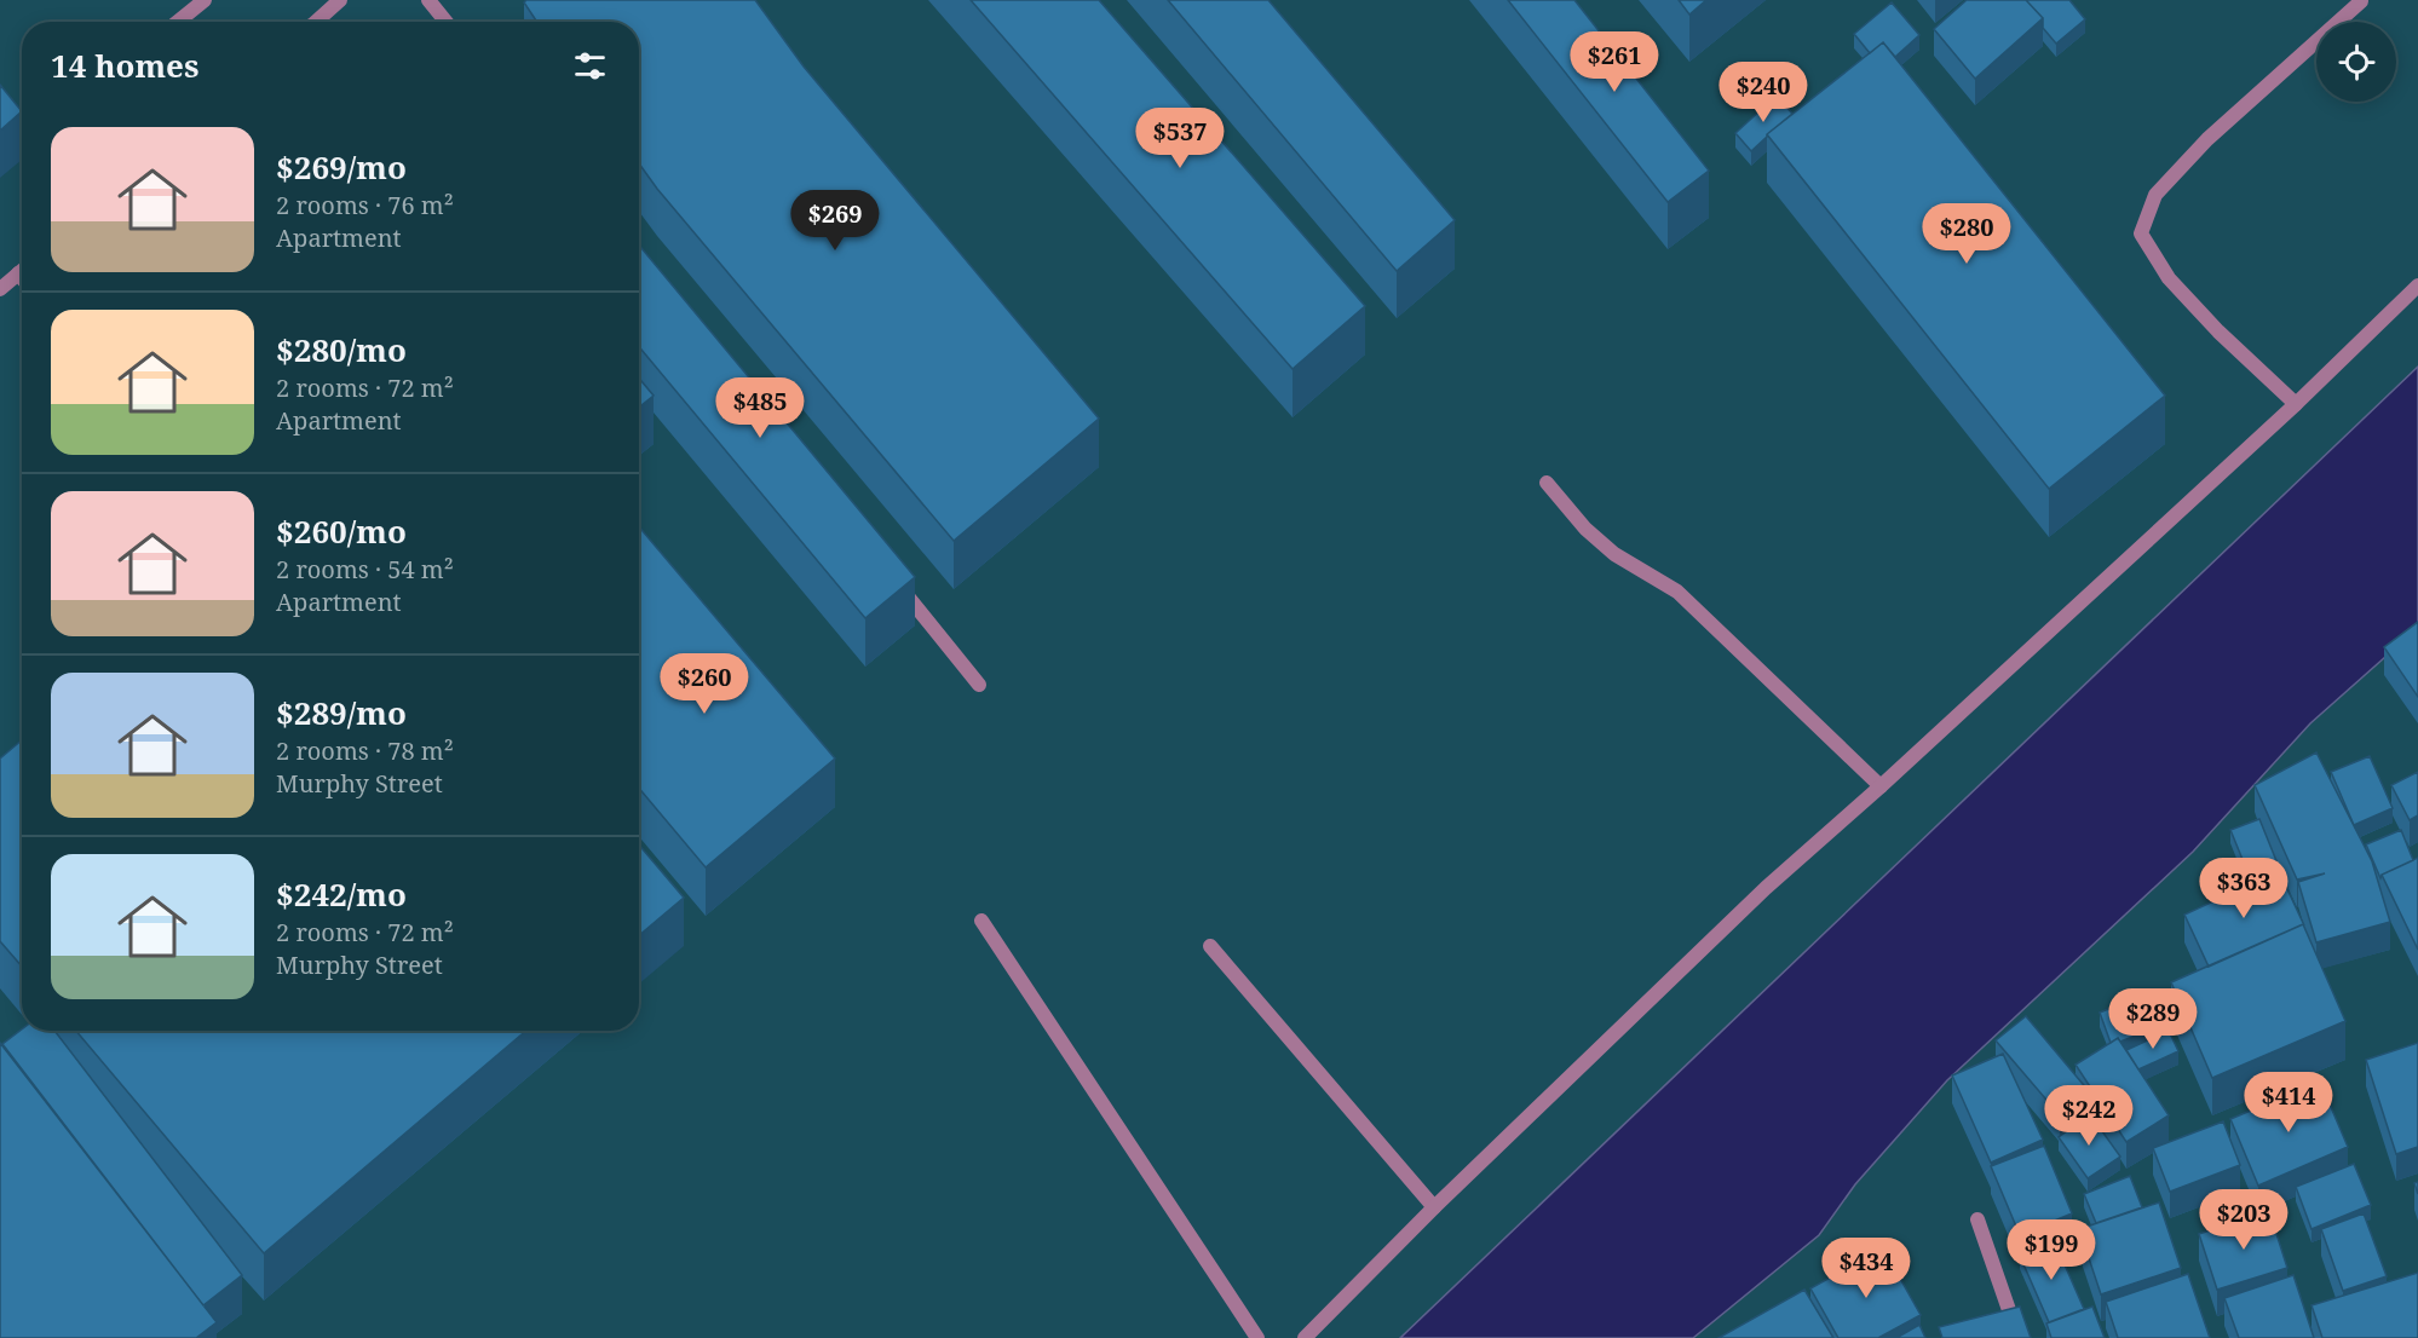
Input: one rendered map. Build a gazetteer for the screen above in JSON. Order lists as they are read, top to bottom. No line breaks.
{"page":{"heading":"14 homes","price":["$261","$240","$537","$269","$280","$485","$260","$363","$289","$414","$242","$203","$199","$434"],"list":[{"name":"$269/mo","note":"2 rooms · 76 m² · Apartment"},{"name":"$280/mo","note":"2 rooms · 72 m² · Apartment"},{"name":"$260/mo","note":"2 rooms · 54 m² · Apartment"},{"name":"$289/mo","note":"2 rooms · 78 m² · Murphy Street"},{"name":"$242/mo","note":"2 rooms · 72 m² · Murphy Street"}]}}
